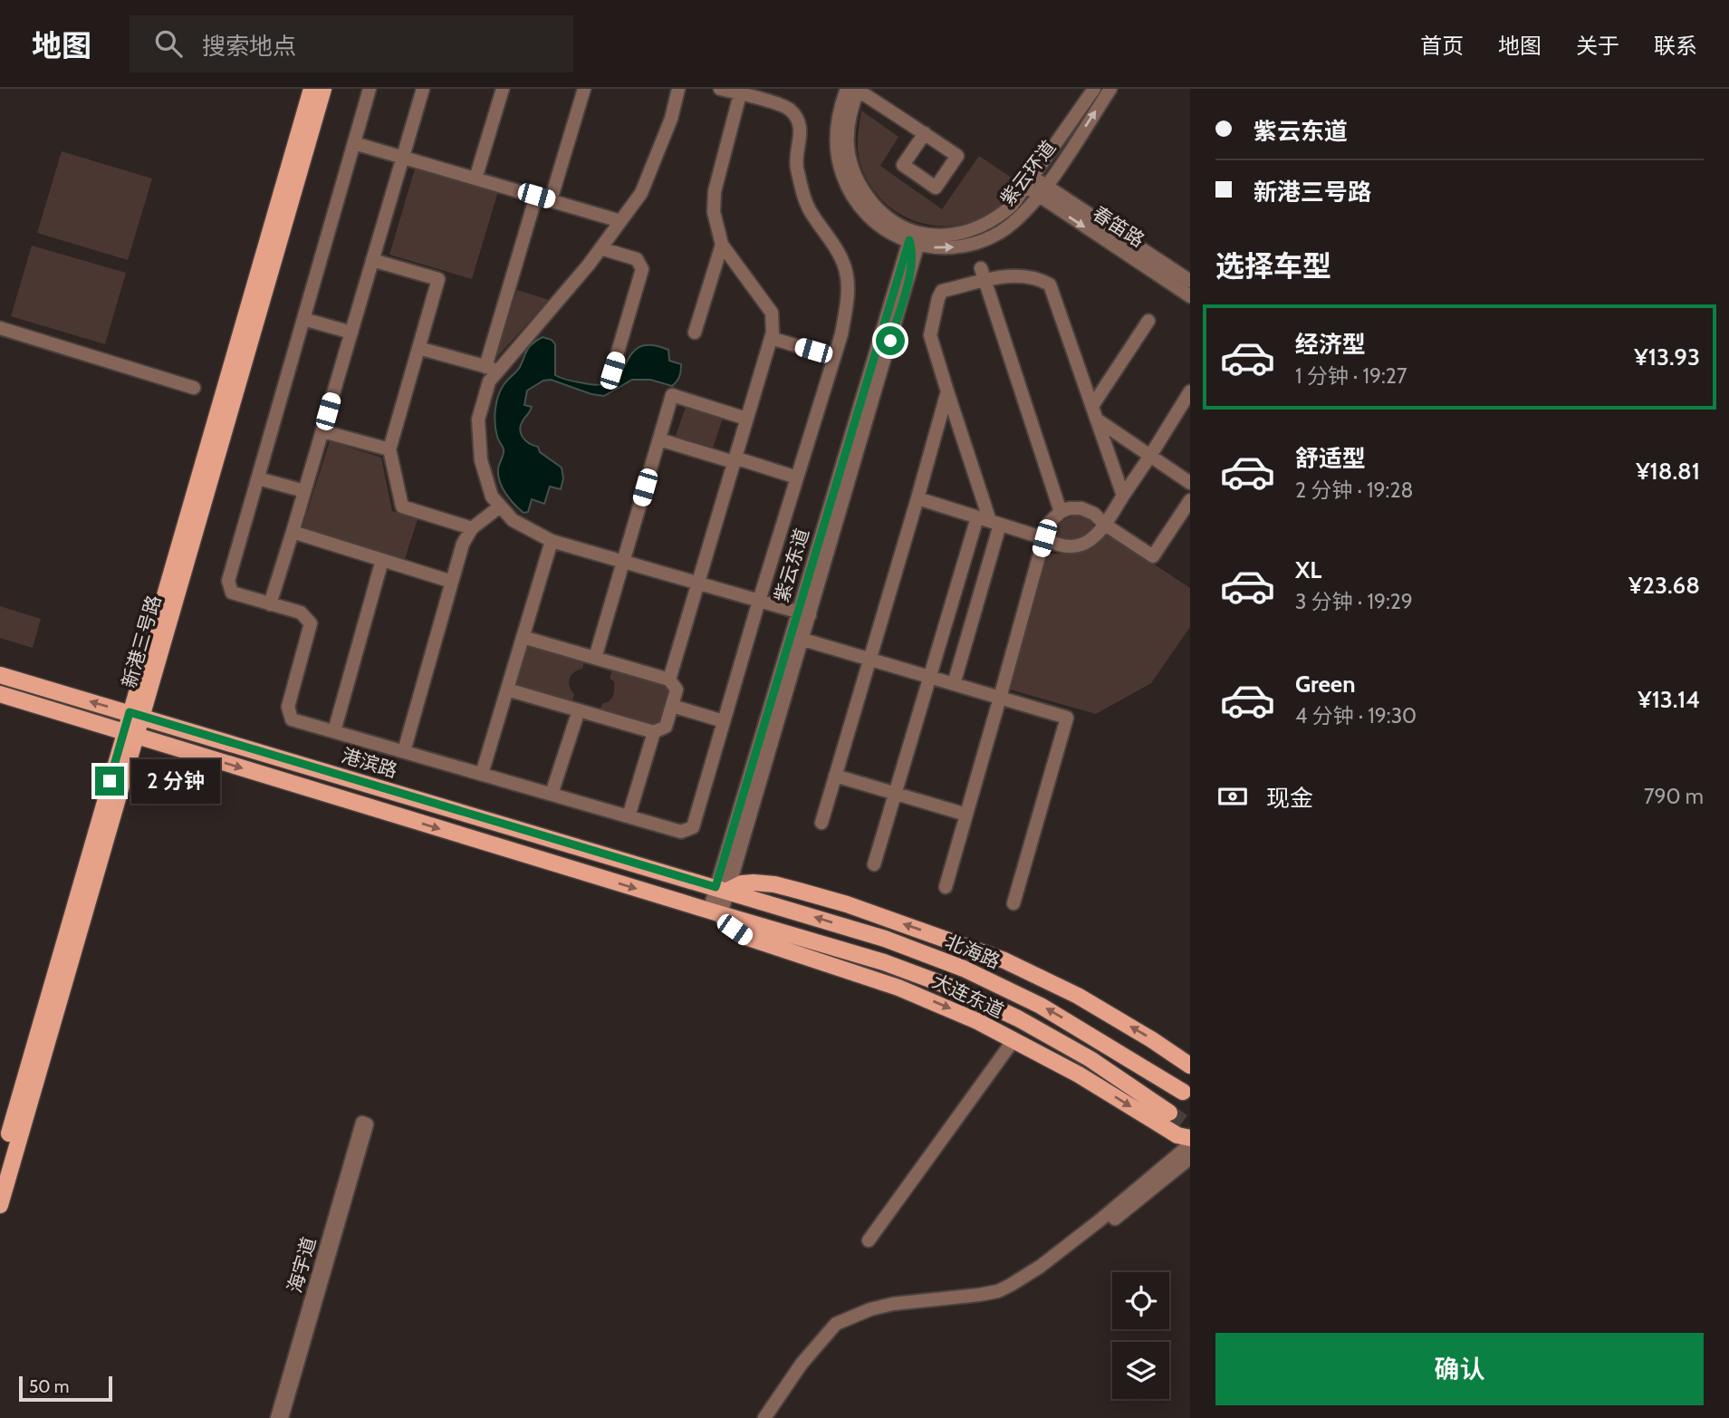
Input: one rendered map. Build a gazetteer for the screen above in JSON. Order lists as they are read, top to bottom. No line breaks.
{"streets":{"main road":["新港三号路","港滨路","北海路","大连东道"],"street":["紫云环道","春笛路","紫云东道","海宇道"]},"crossings":[["紫云环道","春笛路"],["紫云环道","紫云东道"],["紫云东道","港滨路"],["紫云东道","北海路"],["紫云东道","大连东道"],["新港三号路","港滨路"],["港滨路","北海路"]],"scale_bar":"50 m","page":{"header":"地图","search":"搜索地点","nav":["首页","地图","关于","联系"],"banner":["紫云东道","新港三号路"],"heading":"选择车型","list":[{"name":"经济型","note":"1 分钟 · 19:27","value":"¥13.93"},{"name":"舒适型","note":"2 分钟 · 19:28","value":"¥18.81"},{"name":"XL","note":"3 分钟 · 19:29","value":"¥23.68"},{"name":"Green","note":"4 分钟 · 19:30","value":"¥13.14"}],"bubble":"2 分钟","pay":["现金","790 m"],"buttons":"确认","scale":"50 m"}}
